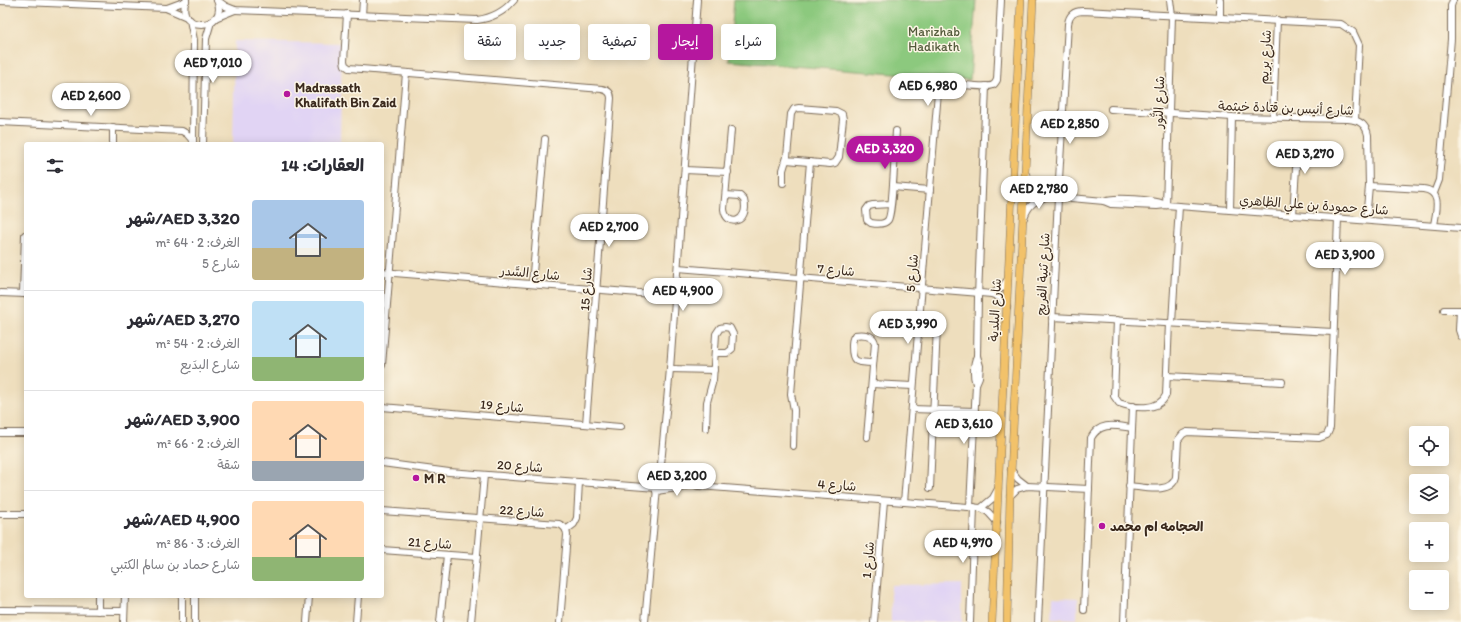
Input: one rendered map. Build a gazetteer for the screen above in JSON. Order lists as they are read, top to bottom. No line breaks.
{"streets":{"main road":["شارع البلدية"],"street":["شارع بريم","شارع النُّور","شارع أنيس بن قتادة خيثمة","شارع حمودة بن علي الظاهري","شارع 7","شارع السَّدر","شارع 5","شارع ثنية الفريج","شارع 15","شارع 19","شارع 20","شارع 4","شارع 22","شارع 21","شارع 1"]},"crossings":[["شارع بريم","شارع أنيس بن قتادة خيثمة"],["شارع بريم","شارع ثنية الفريج"],["شارع النُّور","شارع أنيس بن قتادة خيثمة"],["شارع النُّور","شارع حمودة بن علي الظاهري"],["شارع النُّور","شارع ثنية الفريج"],["شارع أنيس بن قتادة خيثمة","شارع حمودة بن علي الظاهري"],["شارع أنيس بن قتادة خيثمة","شارع ثنية الفريج"],["شارع حمودة بن علي الظاهري","شارع ثنية الفريج"],["شارع حمودة بن علي الظاهري","شارع البلدية"],["شارع 7","شارع 5"],["شارع السَّدر","شارع 15"],["شارع 5","شارع 4"],["شارع 15","شارع 19"],["شارع 20","شارع 4"],["شارع 4","شارع 1"]],"parks":["Marizhab Hadikath"],"places":["Madrassath Khalifath Bin Zaid","M R","الحجامه ام محمد"],"page":{"chip":["شراء","إيجار","تصفية","جديد","شقة"],"price":["AED 7,010","AED 6,980","AED 2,600","AED 2,850","AED 3,320","AED 3,270","AED 2,780","AED 2,700","AED 3,900","AED 4,900","AED 3,990","AED 3,610","AED 3,200","AED 4,970"],"heading":"العقارات: 14","list":[{"name":"AED 3,320/شهر","note":"الغرف: 2 · 64 m² · شارع 5"},{"name":"AED 3,270/شهر","note":"الغرف: 2 · 54 m² · شارع البدَيع"},{"name":"AED 3,900/شهر","note":"الغرف: 2 · 66 m² · شقة"},{"name":"AED 4,900/شهر","note":"الغرف: 3 · 86 m² · شارع حماد بن سالم الكتبي"}],"map_buttons":["+","−"]}}
